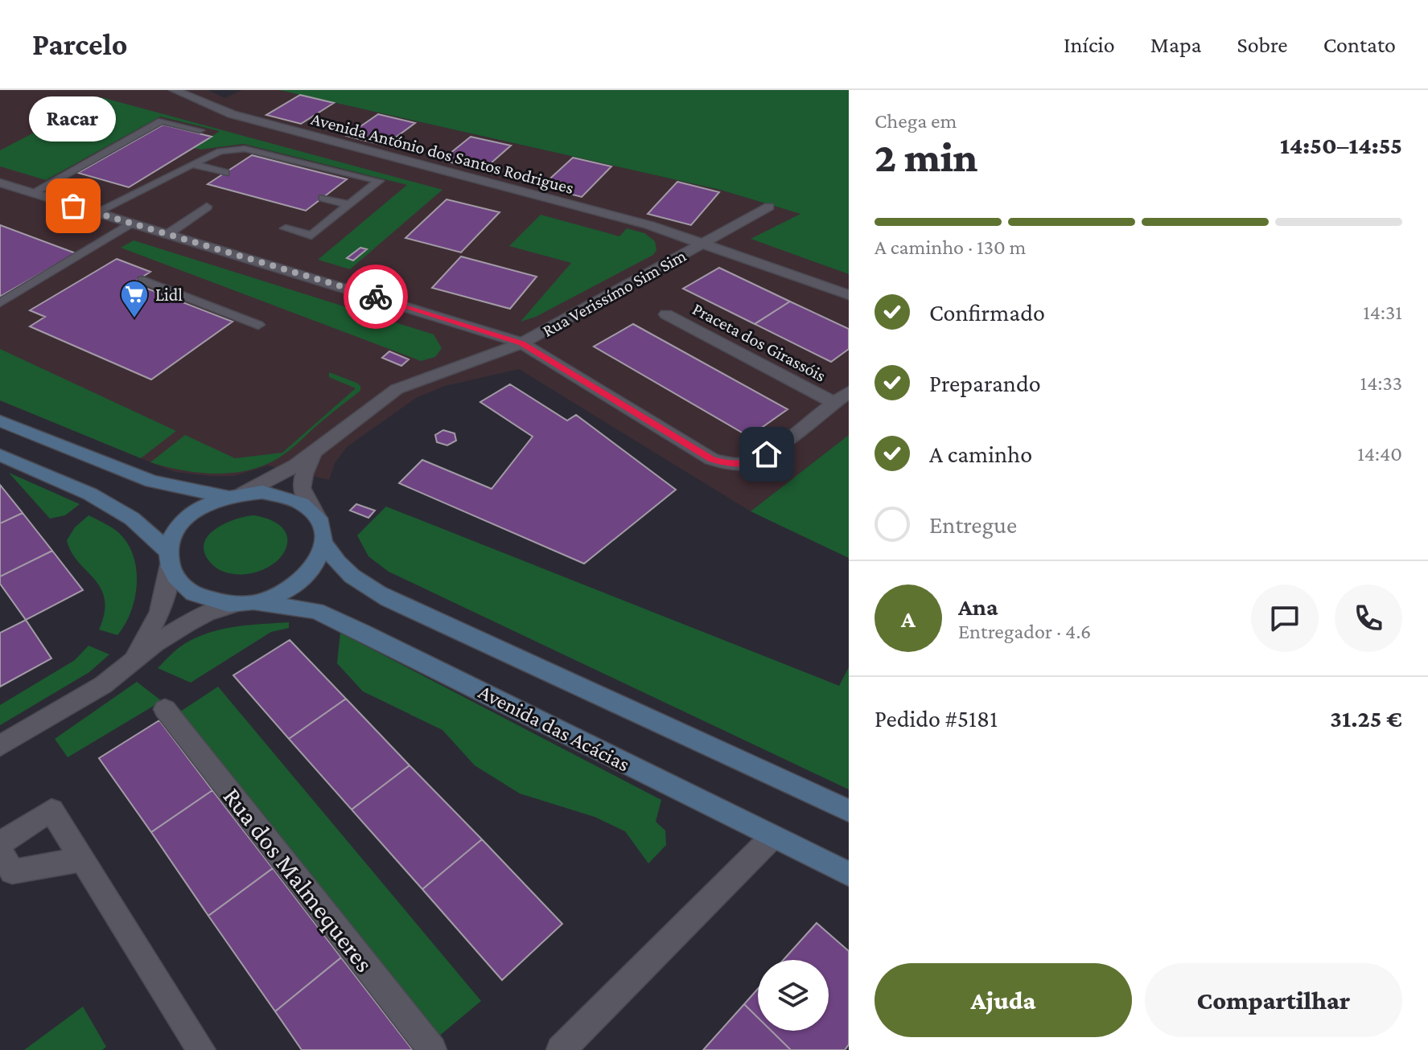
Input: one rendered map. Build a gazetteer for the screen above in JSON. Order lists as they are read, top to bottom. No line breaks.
{"streets":{"main road":["Avenida das Acácias"],"street":["Avenida António dos Santos Rodrigues","Rua Verissímo Sim Sim","Praceta dos Girassóis","Rua dos Malmequeres"]},"crossings":[["Avenida António dos Santos Rodrigues","Rua Verissímo Sim Sim"],["Rua Verissímo Sim Sim","Avenida das Acácias"]],"places":{"other":["Racar"],"supermarket":["Lidl"]},"page":{"header":"Parcelo","nav":["Início","Mapa","Sobre","Contato"],"heading":["2 min","Chega em","14:50–14:55"],"panel":["Ana","Entregador · 4.6","Pedido #5181","31.25 €"],"bubble":"Racar","bar":"A caminho · 130 m","list":[["Confirmado","14:31"],["Preparando","14:33"],["A caminho","14:40"],"Entregue"],"round":"A","buttons":["Ajuda","Compartilhar"]}}
